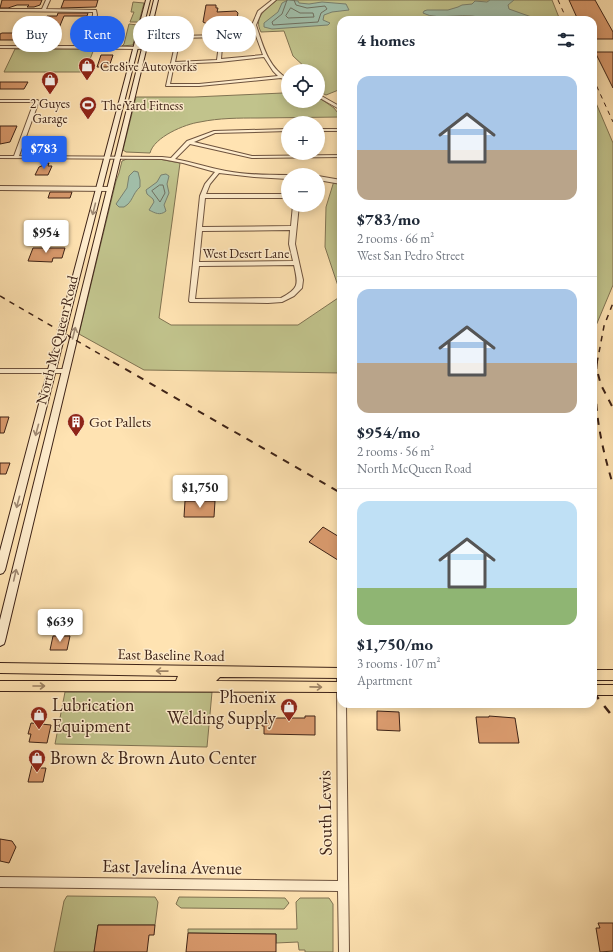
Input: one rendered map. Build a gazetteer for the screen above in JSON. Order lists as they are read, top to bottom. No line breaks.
{"streets":{"main road":["North McQueen Road","East Baseline Road"],"street":["West Desert Lane","South Lewis","East Javelina Avenue"]},"crossings":[["South Lewis","East Javelina Avenue"]],"places":{"shop":["Cre8ive Autoworks","2 Guyes Garage","Phoenix Welding Supply","Lubrication Equipment","Brown & Brown Auto Center"],"sports":["The Yard Fitness"],"building":["Got Pallets"]},"page":{"chip":["Buy","Rent","Filters","New"],"heading":"4 homes","map_buttons":["+","−"],"list":[{"name":"$783/mo","note":"2 rooms · 66 m² · West San Pedro Street"},{"name":"$954/mo","note":"2 rooms · 56 m² · North McQueen Road"},{"name":"$1,750/mo","note":"3 rooms · 107 m² · Apartment"}],"price":["$783","$954","$1,750","$639"]}}
